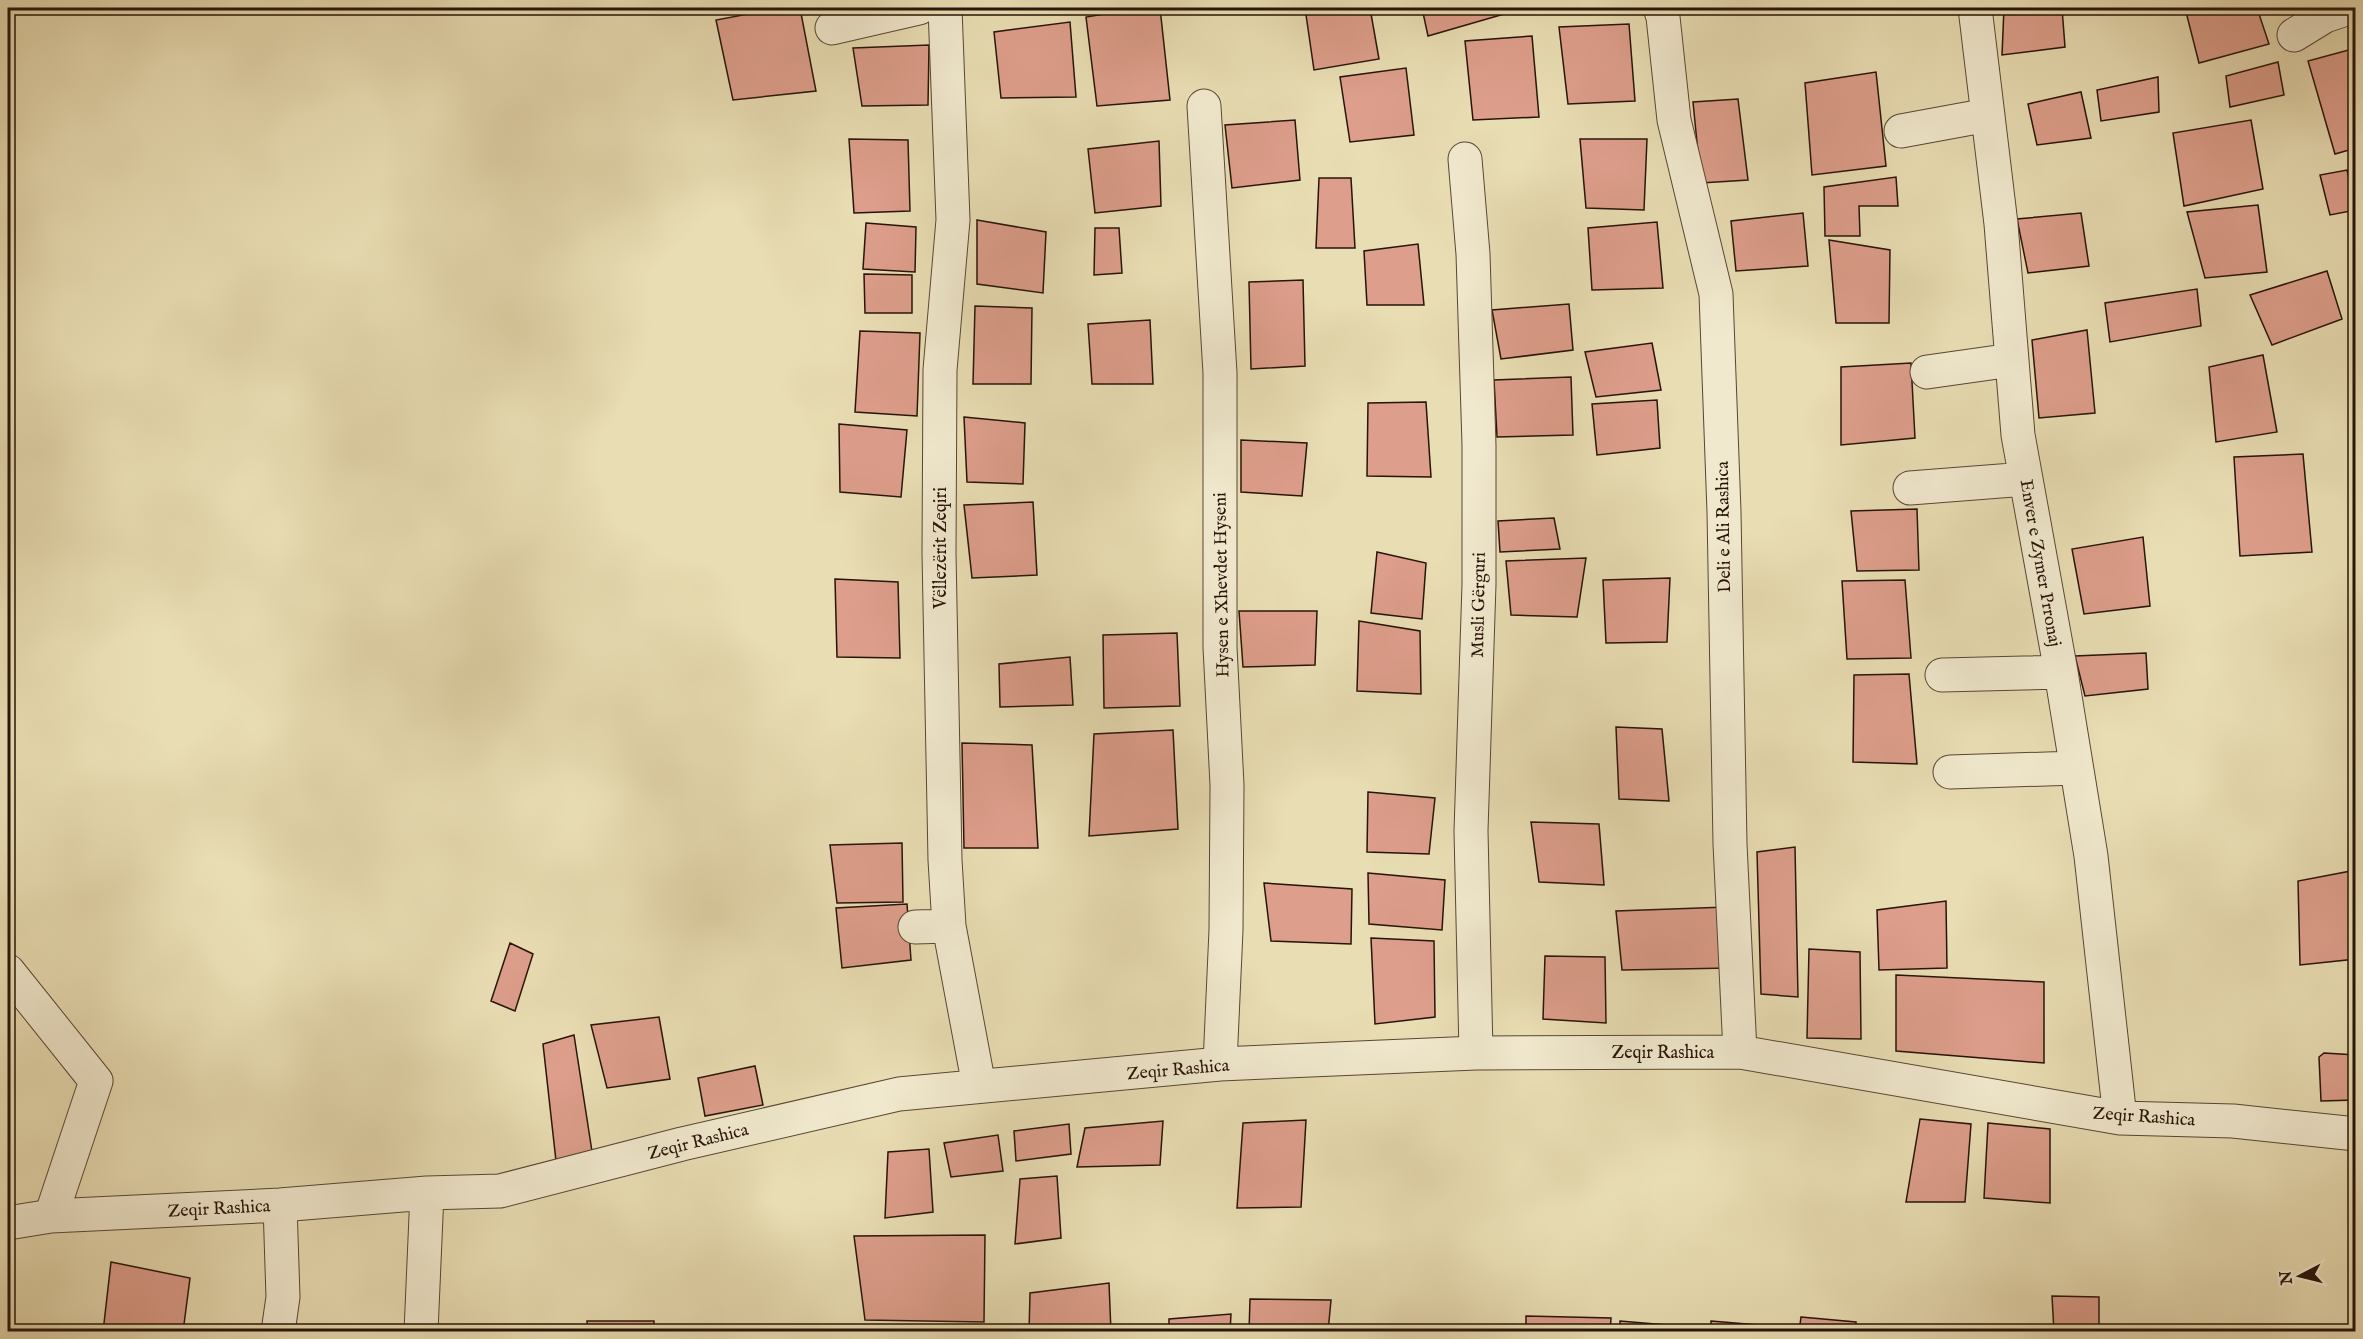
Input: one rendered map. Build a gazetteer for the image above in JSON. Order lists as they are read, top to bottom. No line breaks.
{"streets":{"street":["Deli e Ali Rashica","Vëllezërit Zeqiri","Enver e Zymer Prronaj","Hysen e Xhevdet Hyseni","Musli Gërguri","Zeqir Rashica"]},"crossings":[["Deli e Ali Rashica","Zeqir Rashica"],["Vëllezërit Zeqiri","Zeqir Rashica"],["Enver e Zymer Prronaj","Zeqir Rashica"],["Hysen e Xhevdet Hyseni","Zeqir Rashica"],["Musli Gërguri","Zeqir Rashica"]],"north":"left"}
